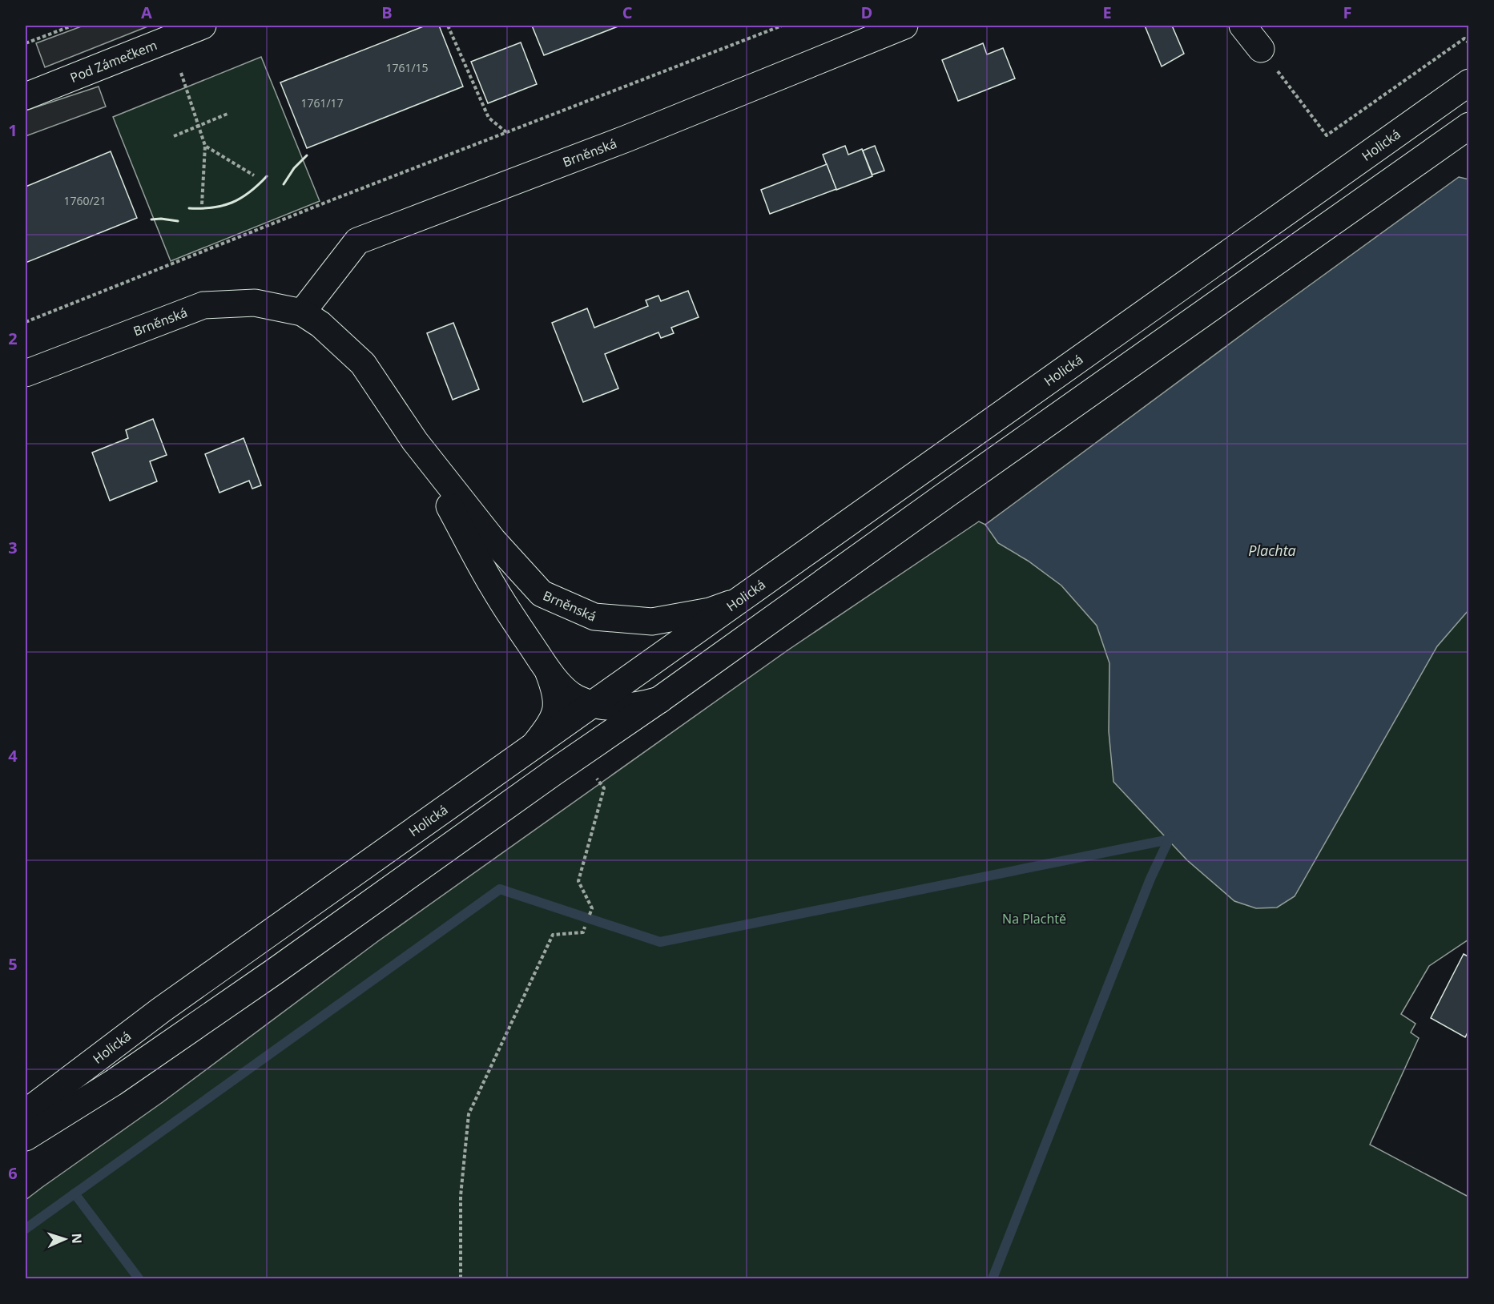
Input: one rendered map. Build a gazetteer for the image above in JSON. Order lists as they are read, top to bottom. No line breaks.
{"streets":{"main road":["Pod Zámečkem","Holická","Brněnská"]},"crossings":[["Holická","Brněnská"]],"water":["Plachta"],"parks":["Na Plachtě"],"house_numbers":["1761/15","1761/17","1760/21"],"north":"right","grid":{"columns":["A","B","C","D","E","F"],"rows":["1","2","3","4","5","6"]}}
